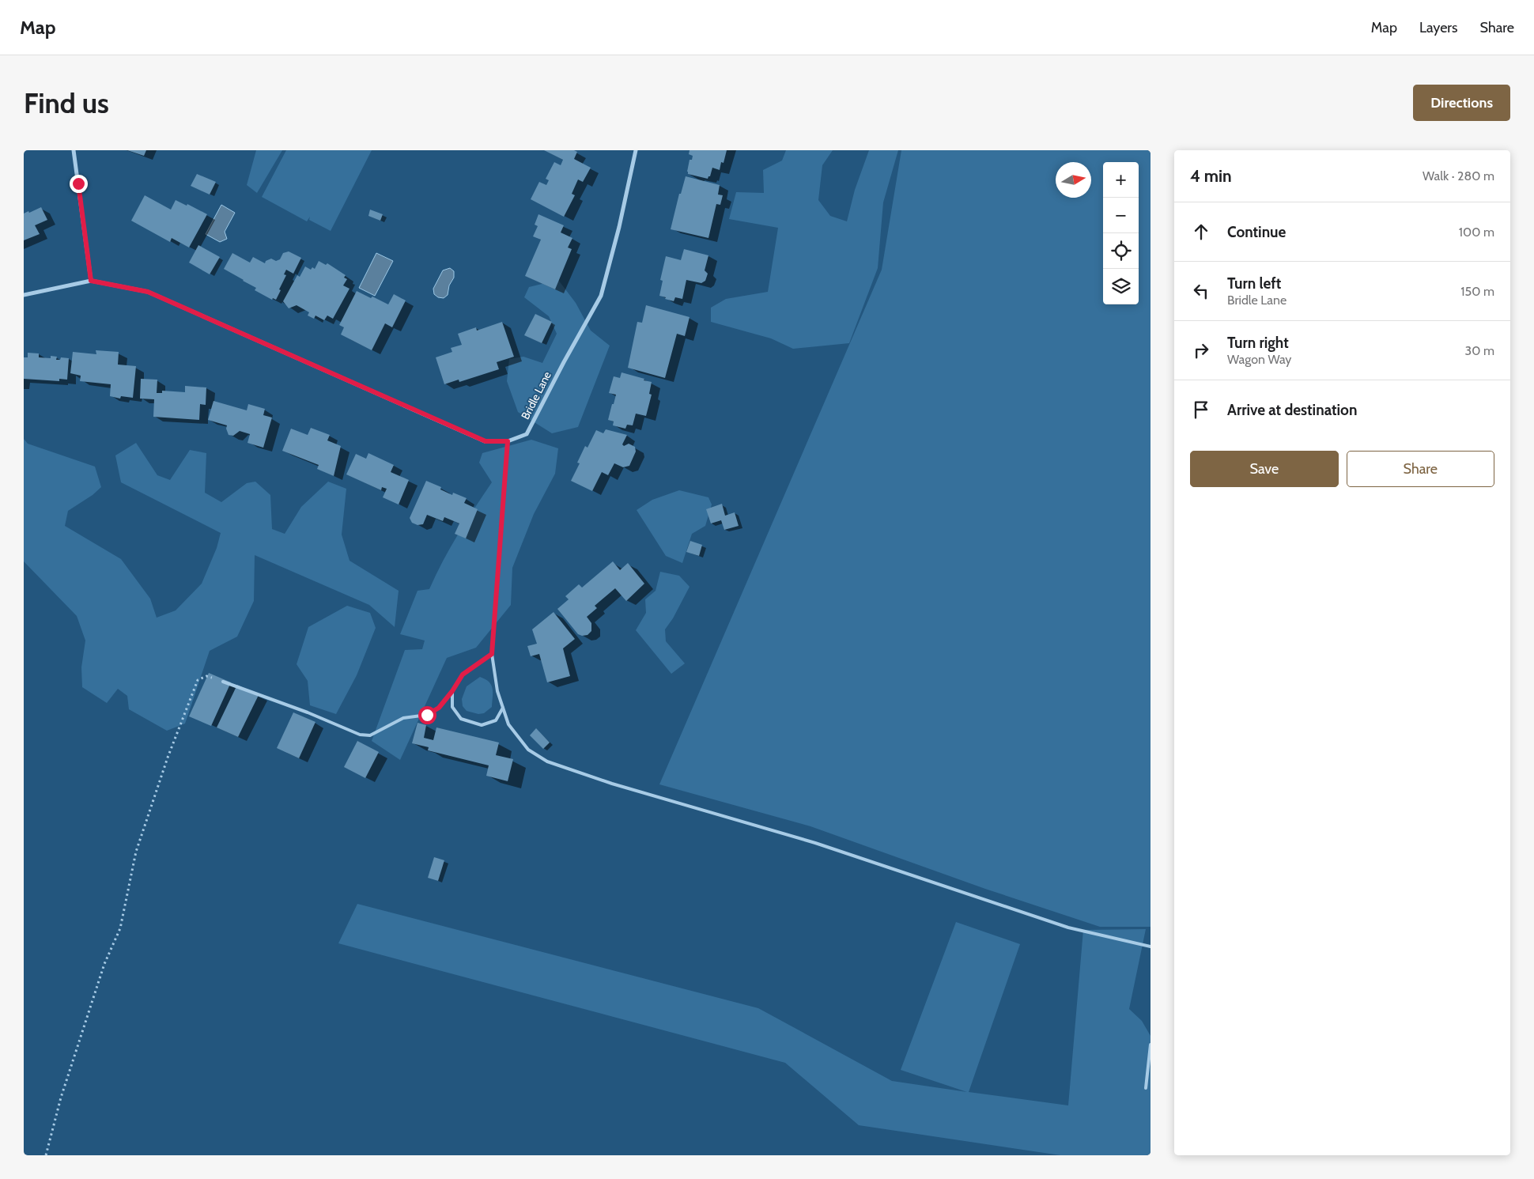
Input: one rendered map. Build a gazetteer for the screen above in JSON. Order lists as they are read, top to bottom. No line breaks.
{"streets":{"street":["Bridle Lane"]},"north":"right","page":{"header":"Map","nav":["Map","Layers","Share"],"buttons":["Directions",["Save","Share"]],"title":"Find us","heading":["4 min","Walk · 280 m"],"map_buttons":["+","−"],"list":[["Continue","100 m"],["Turn left","Bridle Lane","150 m"],["Turn right","Wagon Way","30 m"],"Arrive at destination"]}}
